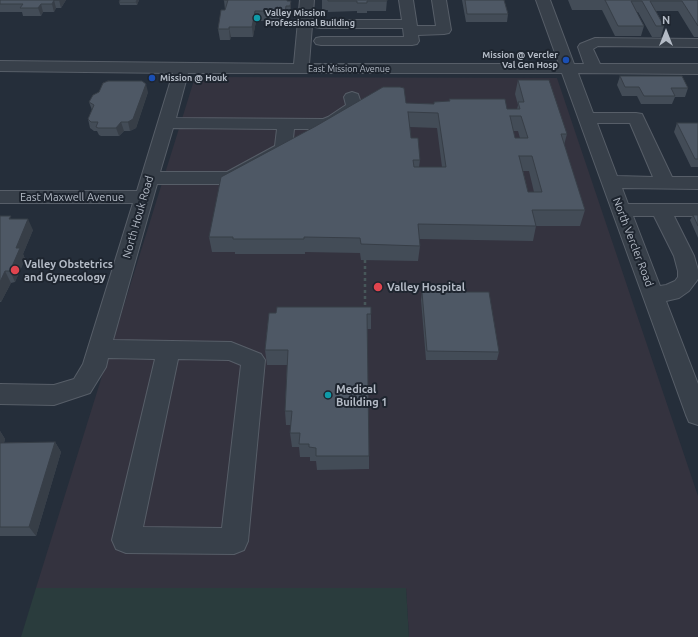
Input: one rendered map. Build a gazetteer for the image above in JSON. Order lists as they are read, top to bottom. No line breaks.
{"streets":{"street":["East Mission Avenue","East Maxwell Avenue","North Houk Road","North Vercler Road"]},"crossings":[["East Mission Avenue","North Houk Road"],["East Mission Avenue","North Vercler Road"],["East Maxwell Avenue","North Houk Road"]],"places":["Valley Mission Professional Building","Mission @ Vercler Val Gen Hosp","Mission @ Houk","Valley Obstetrics and Gynecology","Valley Hospital","Medical Building 1"],"north":"top"}
